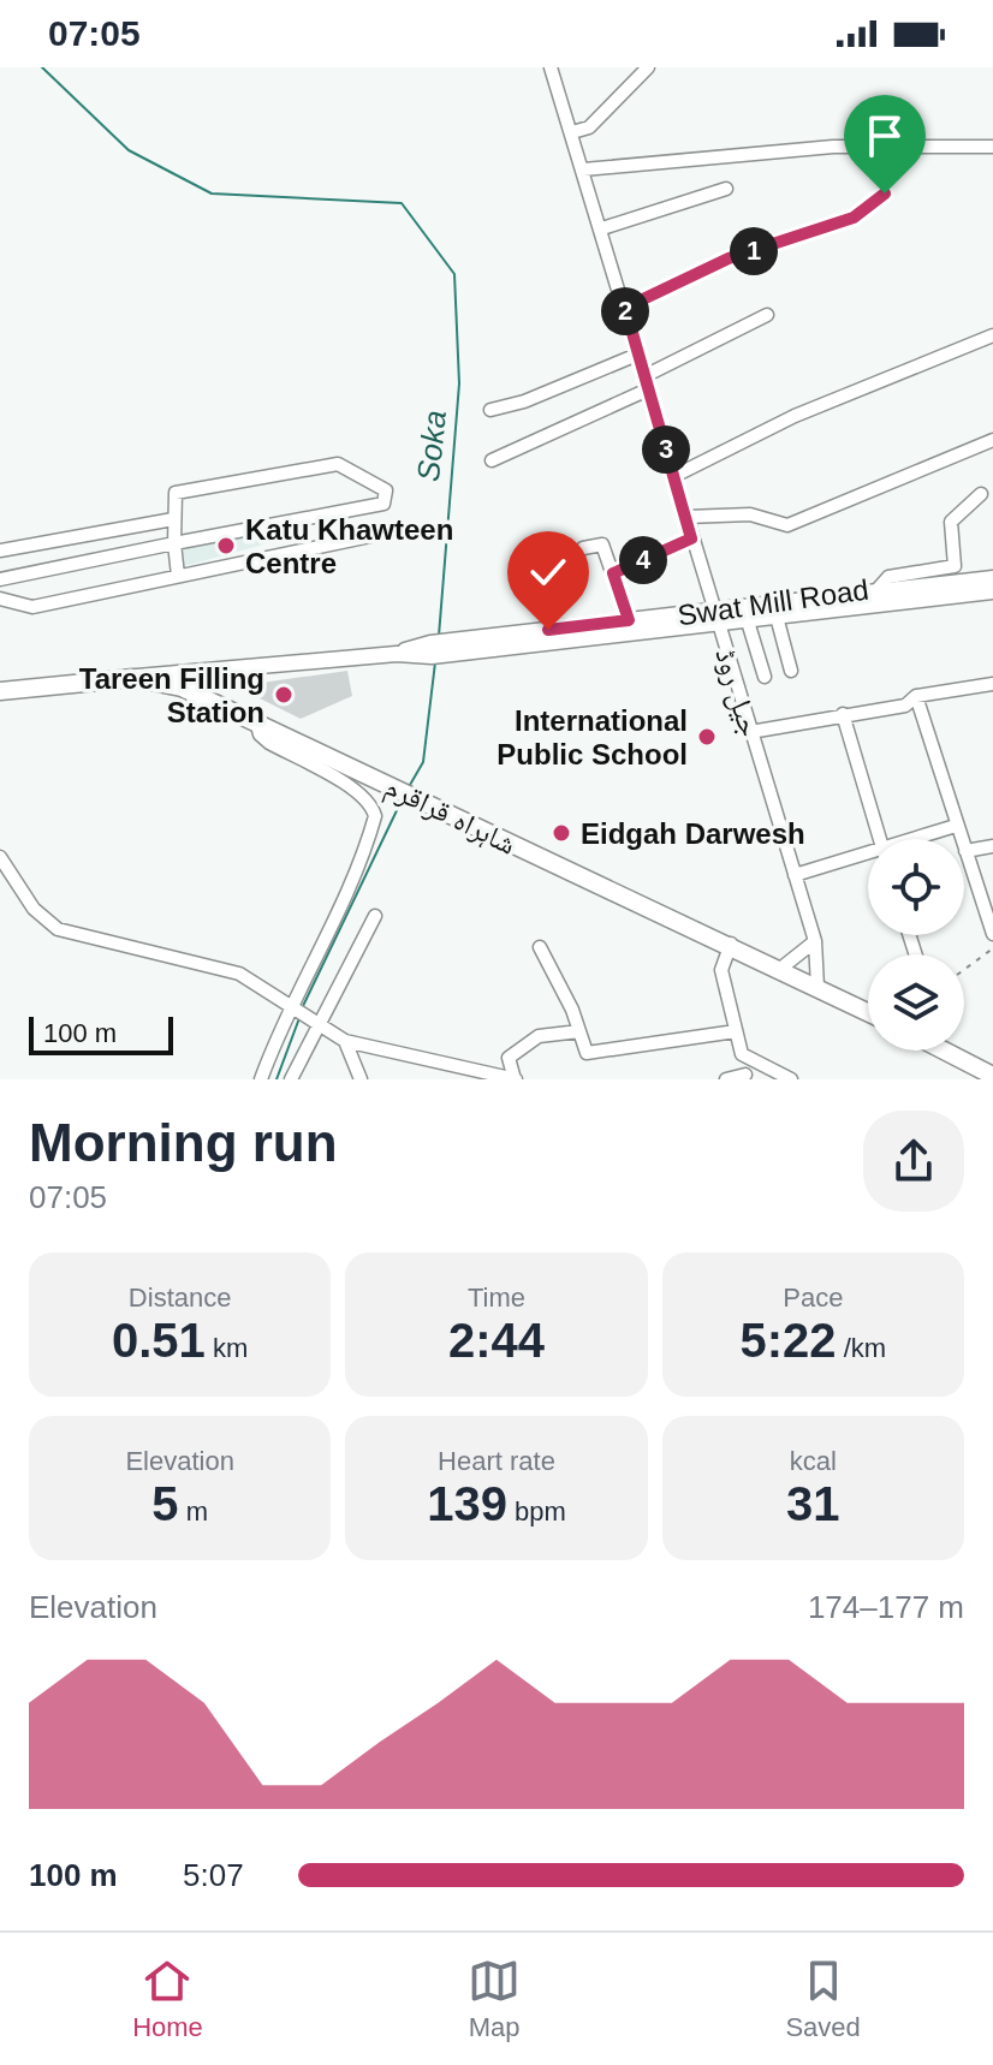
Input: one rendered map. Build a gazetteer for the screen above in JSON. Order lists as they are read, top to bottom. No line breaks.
{"streets":{"highway":["شاہراہ قراقرم"],"main road":["Swat Mill Road"],"street":["جیل روڈ"]},"crossings":[["Swat Mill Road","جیل روڈ"],["Swat Mill Road","شاہراہ قراقرم"],["جیل روڈ","شاہراہ قراقرم"]],"water":["Soka"],"places":["Katu Khawteen Centre","Tareen Filling Station","International Public School","Eidgah Darwesh"],"scale_bar":"100 m","page":{"status":"07:05","pins":["1","2","3","4"],"scale":"100 m","heading":["Morning run","07:05"],"stats":[["Distance","0.51 km"],["Time","2:44"],["Pace","5:22 /km"],["Elevation","5 m"],["Heart rate","139 bpm"],["kcal","31"]],"chart":["Elevation","174–177 m"],"list":[{"name":"100 m","note":"5:07"}],"tabs":["Home","Map","Saved"]}}
